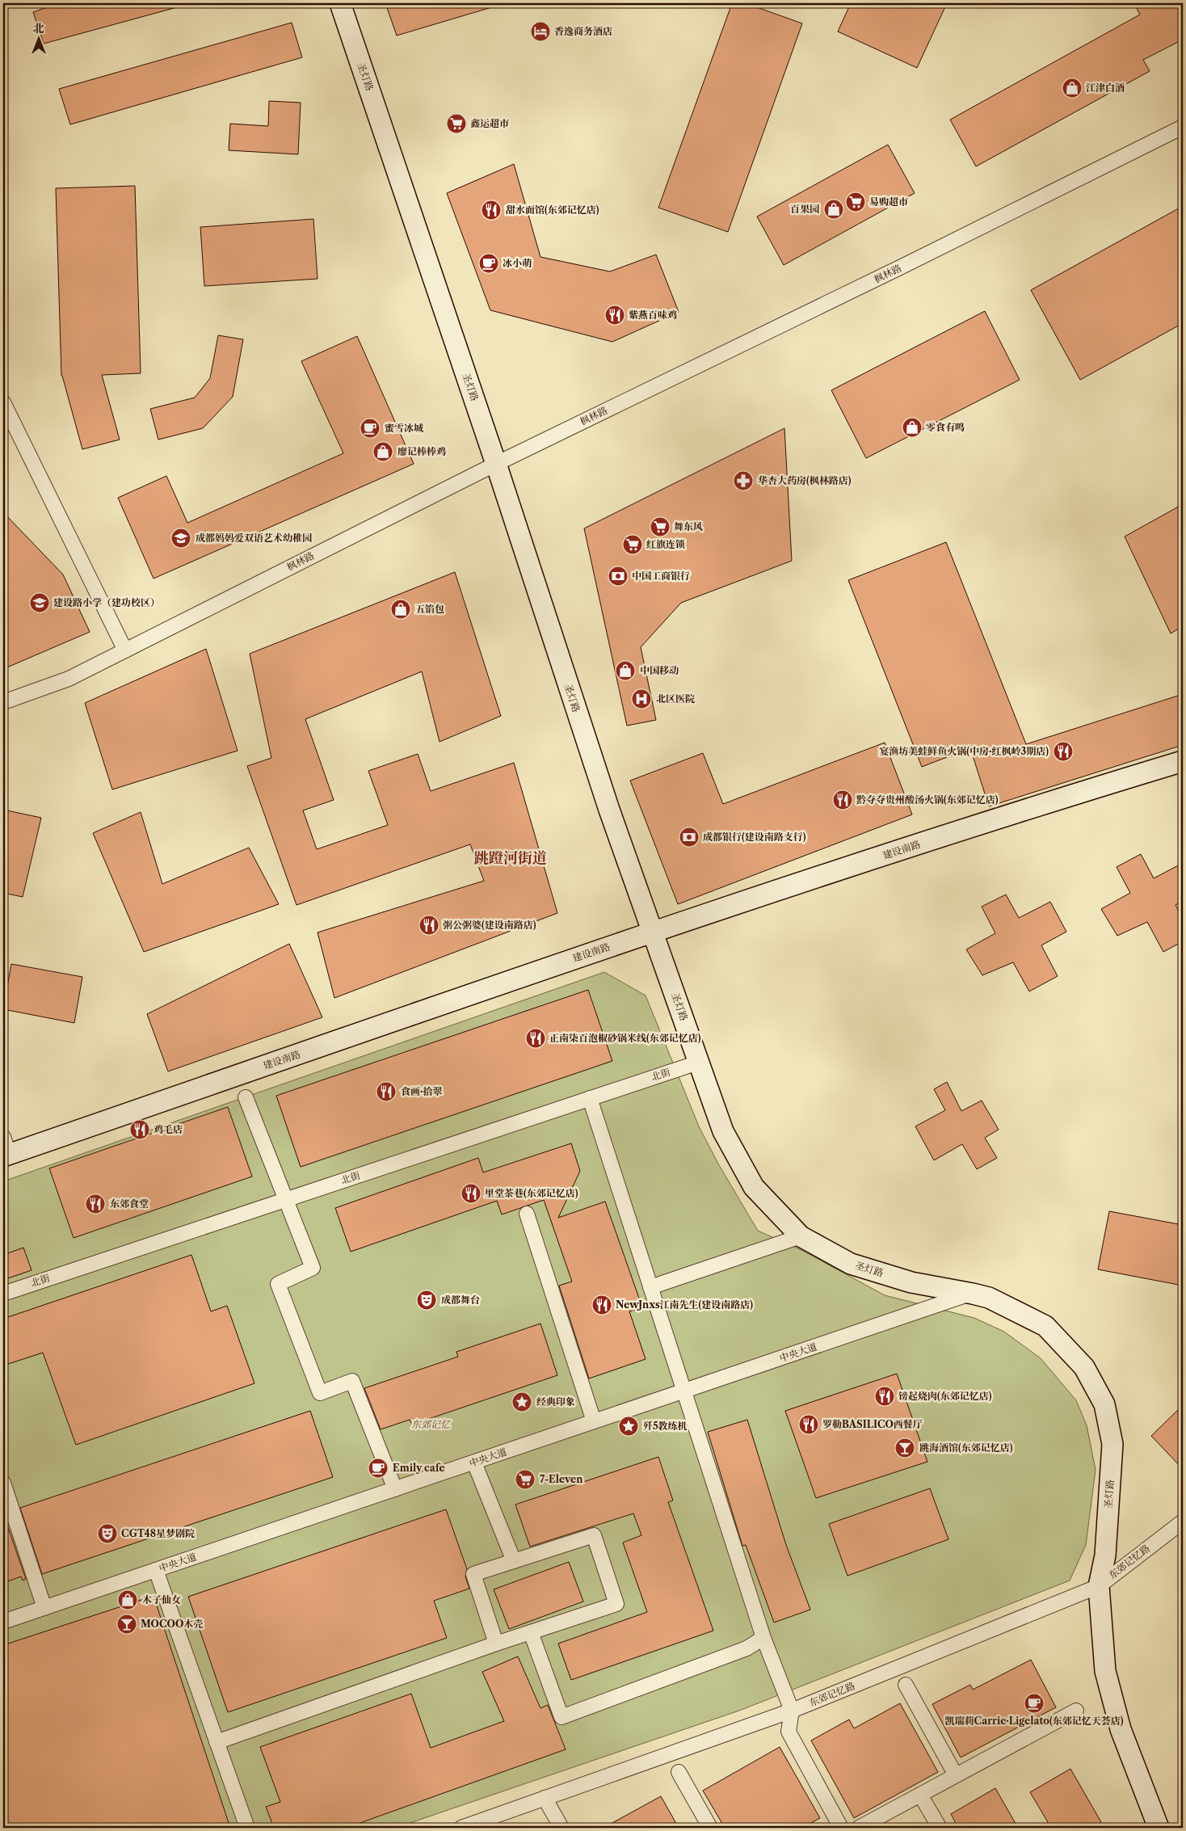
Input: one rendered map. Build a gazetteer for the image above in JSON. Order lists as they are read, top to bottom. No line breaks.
{"streets":{"street":["圣灯路","枫林路","建设南路","北街","中央大道","东郊记忆路"]},"crossings":[["圣灯路","枫林路"],["圣灯路","建设南路"],["圣灯路","北街"],["圣灯路","中央大道"],["圣灯路","东郊记忆路"]],"districts":["跳蹬河街道"],"parks":["东郊记忆"],"places":{"hotel":["香逸商务酒店"],"shop":["江津白酒","百果园","零食有鸣","廖记棒棒鸡","五馅包","中国移动","木子仙女"],"supermarket":["鑫运超市","易购超市","舞东风","红旗连锁","7-Eleven"],"restaurant":["甜水面馆(东郊记忆店)","紫燕百味鸡","宴渔坊美蛙鲜鱼火锅(中房·红枫岭3期店)","黔夺夺贵州酸汤火锅(东郊记忆店)","粥公粥婆(建设南路店)","正南柒百泡椒砂锅米线(东郊记忆店)","食画·拾翠","鸡毛店","里堂茶巷(东郊记忆店)","东郊食堂","NewJnxs江南先生(建设南路店)","镑起烧肉(东郊记忆店)","罗勒BASILICO西餐厅"],"cafe":["冰小萌","蜜雪冰城","Emily cafe","凯瑞莉Carrie·Ligelato(东郊记忆天荟店)"],"pharmacy":["华杏大药房(枫林路店)"],"school or university":["成都妈妈爱双语艺术幼稚园","建设路小学（建功校区）"],"bank":["中国工商银行","成都银行(建设南路支行)"],"hospital":["北区医院"],"theatre":["成都舞台","CGT48星梦剧院"],"place":["经典印象","歼5教练机"],"bar":["跳海酒馆(东郊记忆店)","MOCOO木壳"]},"north":"top"}
